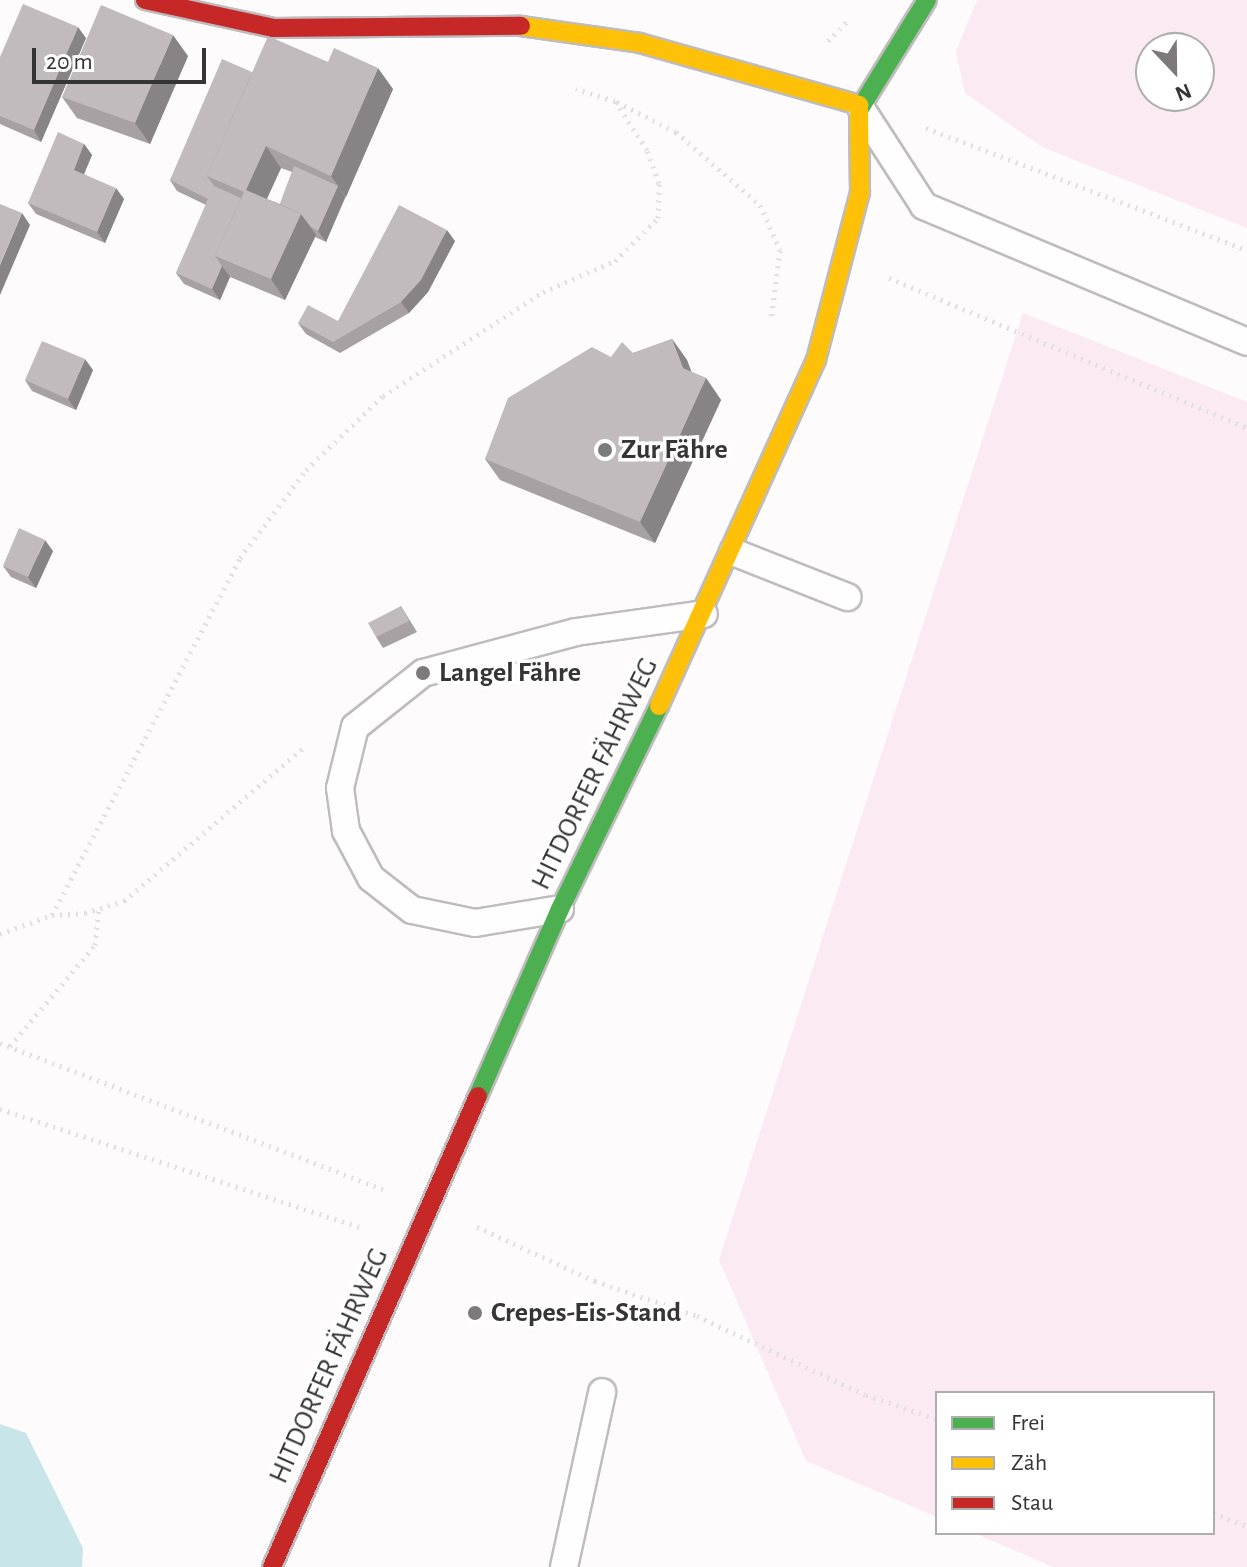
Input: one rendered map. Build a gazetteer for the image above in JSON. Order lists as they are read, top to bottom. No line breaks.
{"streets":{"street":["HITDORFER FÄHRWEG"]},"places":["Zur Fähre","Langel Fähre","Crepes-Eis-Stand"],"legend":["Frei","Zäh","Stau"],"scale_bar":"20 m","north":"bottom"}
